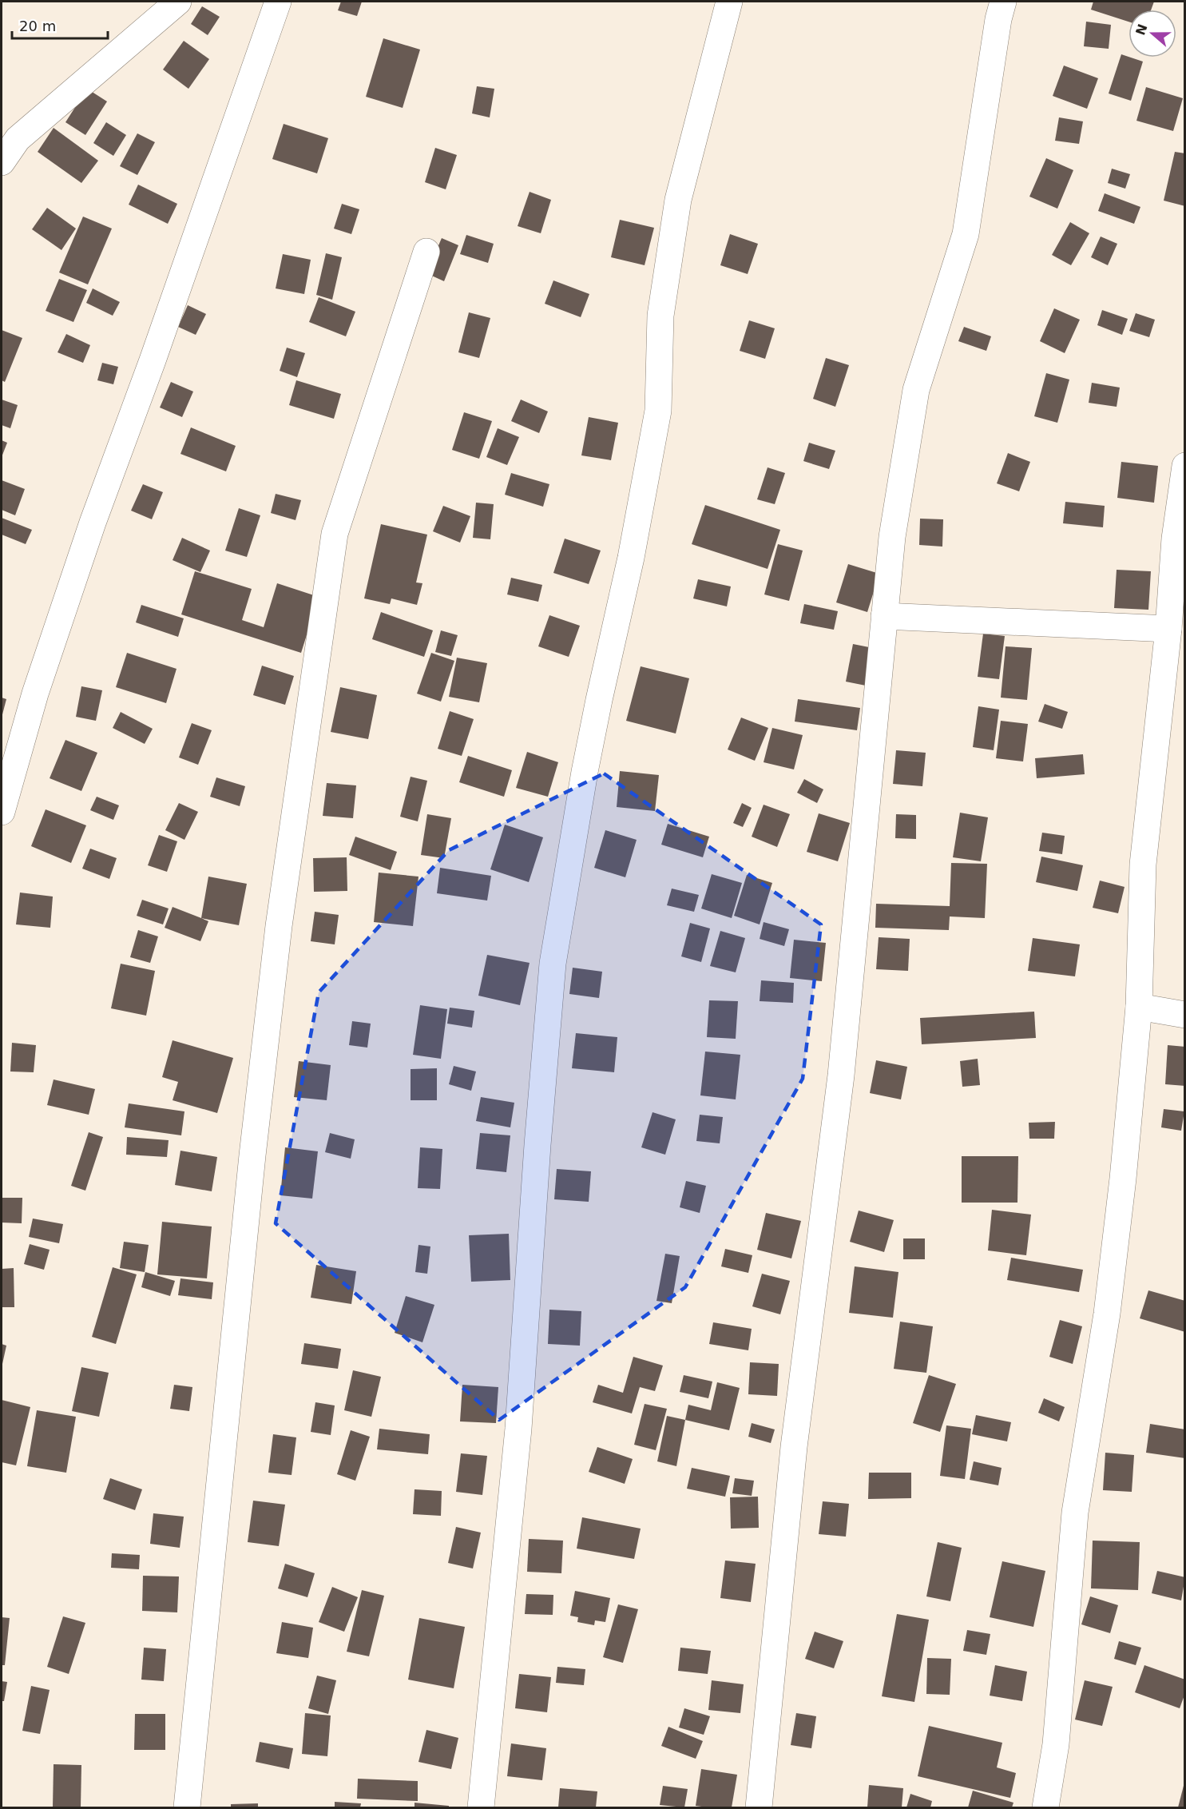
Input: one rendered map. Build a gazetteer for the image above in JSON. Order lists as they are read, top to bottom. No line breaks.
{"scale_bar":"20 m","north":"left"}
